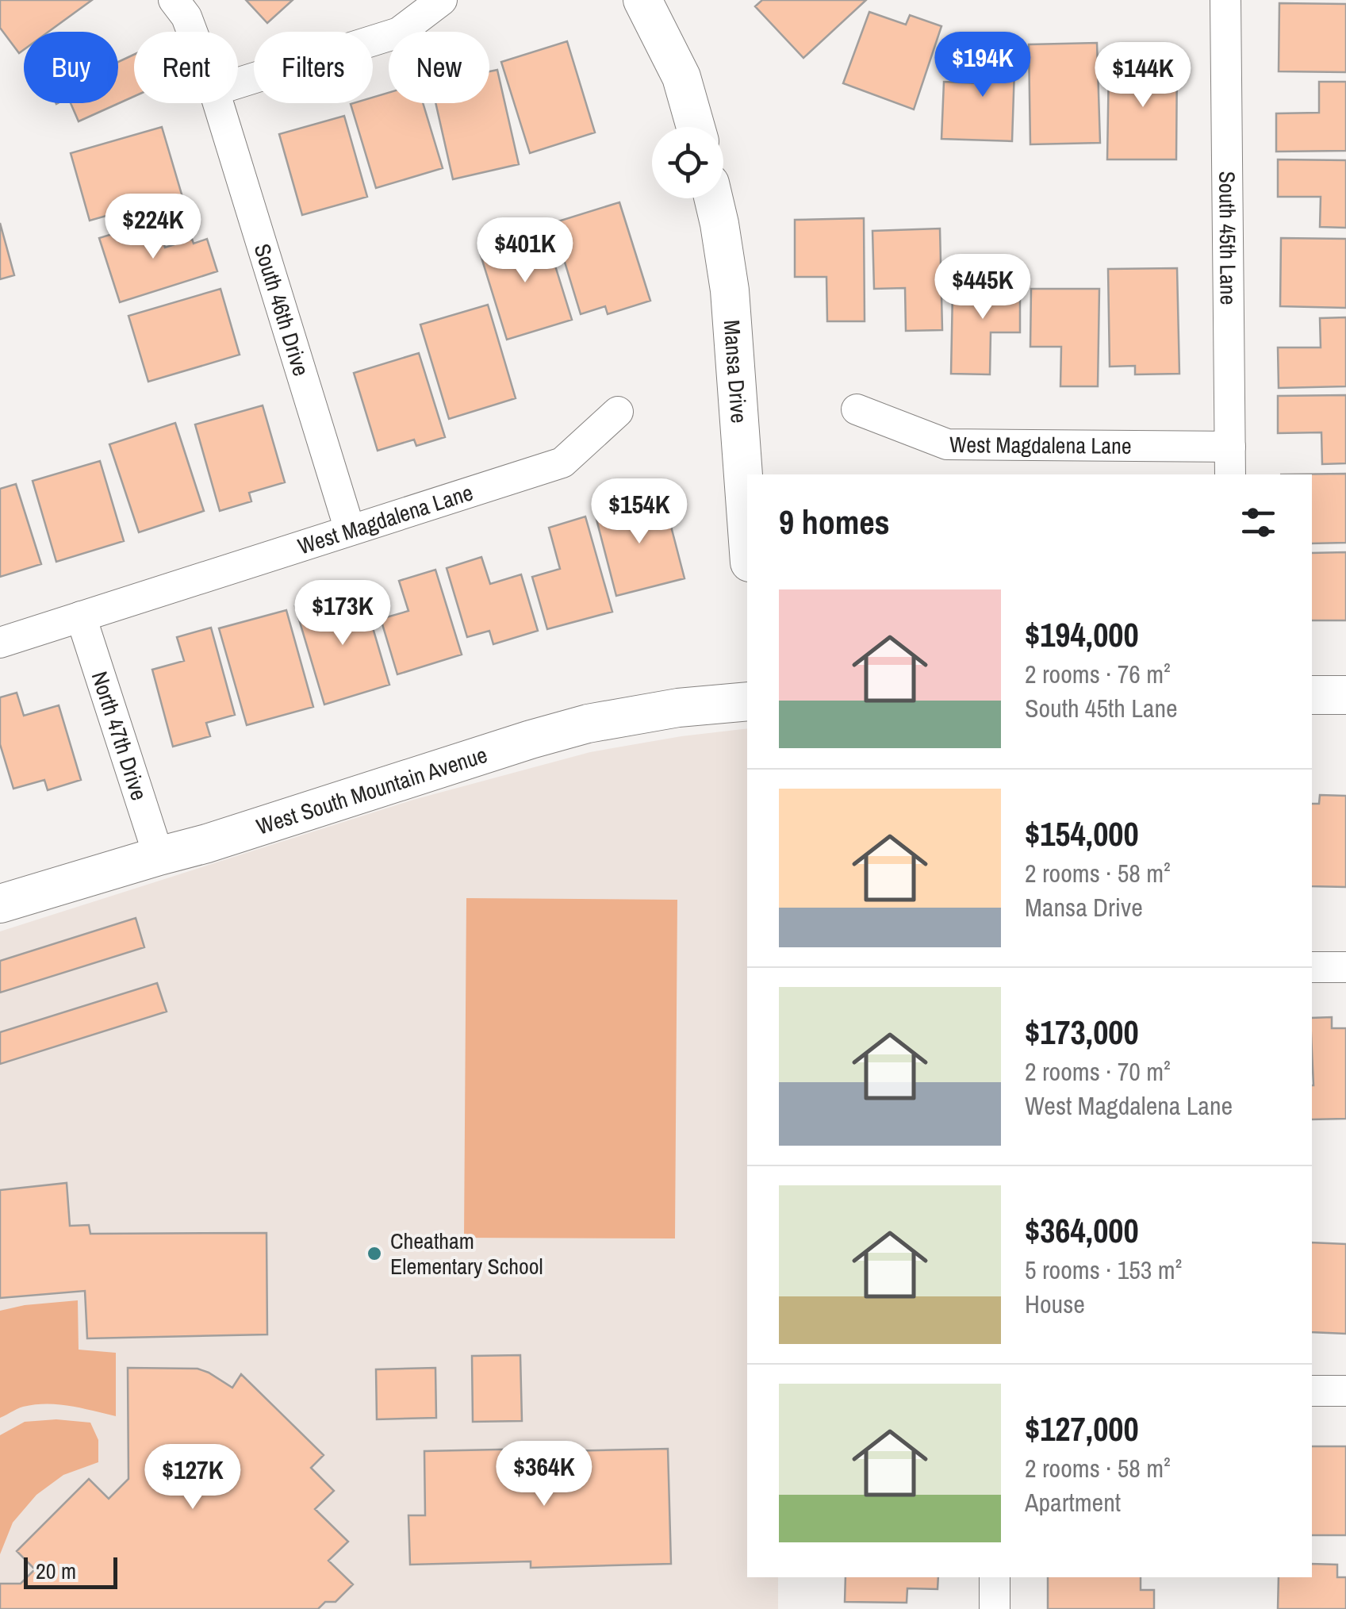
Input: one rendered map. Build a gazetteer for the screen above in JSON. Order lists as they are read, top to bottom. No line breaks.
{"streets":{"street":["South 45th Lane","South 46th Drive","Mansa Drive","West Magdalena Lane","North 47th Drive","West South Mountain Avenue"]},"crossings":[["South 45th Lane","West Magdalena Lane"],["South 46th Drive","West Magdalena Lane"],["West Magdalena Lane","North 47th Drive"],["North 47th Drive","West South Mountain Avenue"]],"places":["Cheatham Elementary School"],"scale_bar":"20 m","page":{"price":["$194K","$144K","$224K","$401K","$445K","$154K","$173K","$364K","$127K"],"chip":["Buy","Rent","Filters","New"],"heading":"9 homes","list":[{"name":"$194,000","note":"2 rooms · 76 m² · South 45th Lane"},{"name":"$154,000","note":"2 rooms · 58 m² · Mansa Drive"},{"name":"$173,000","note":"2 rooms · 70 m² · West Magdalena Lane"},{"name":"$364,000","note":"5 rooms · 153 m² · House"},{"name":"$127,000","note":"2 rooms · 58 m² · Apartment"}],"scale":"20 m"}}
